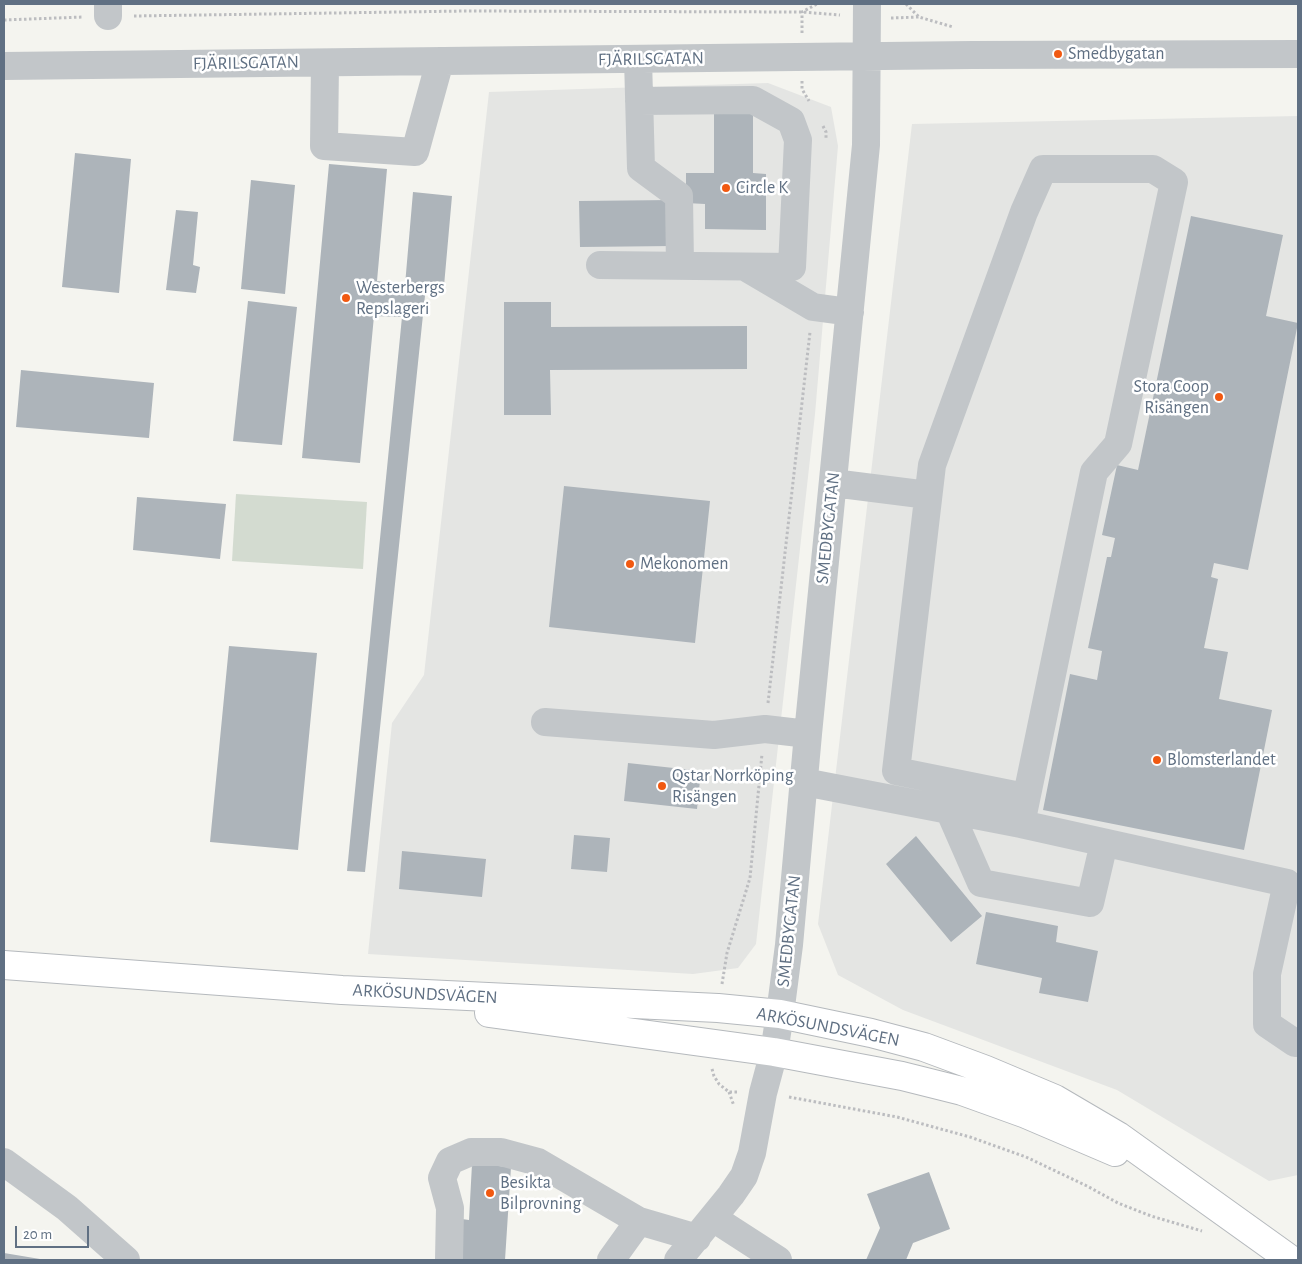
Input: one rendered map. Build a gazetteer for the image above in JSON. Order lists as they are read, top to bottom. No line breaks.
{"streets":{"main road":["ARKÖSUNDSVÄGEN"],"street":["FJÄRILSGATAN","SMEDBYGATAN"]},"crossings":[["FJÄRILSGATAN","SMEDBYGATAN"],["SMEDBYGATAN","ARKÖSUNDSVÄGEN"]],"places":["Smedbygatan","Circle K","Westerbergs Repslageri","Stora Coop Risängen","Mekonomen","Blomsterlandet","Qstar Norrköping Risängen","Besikta Bilprovning"],"scale_bar":"20 m"}
